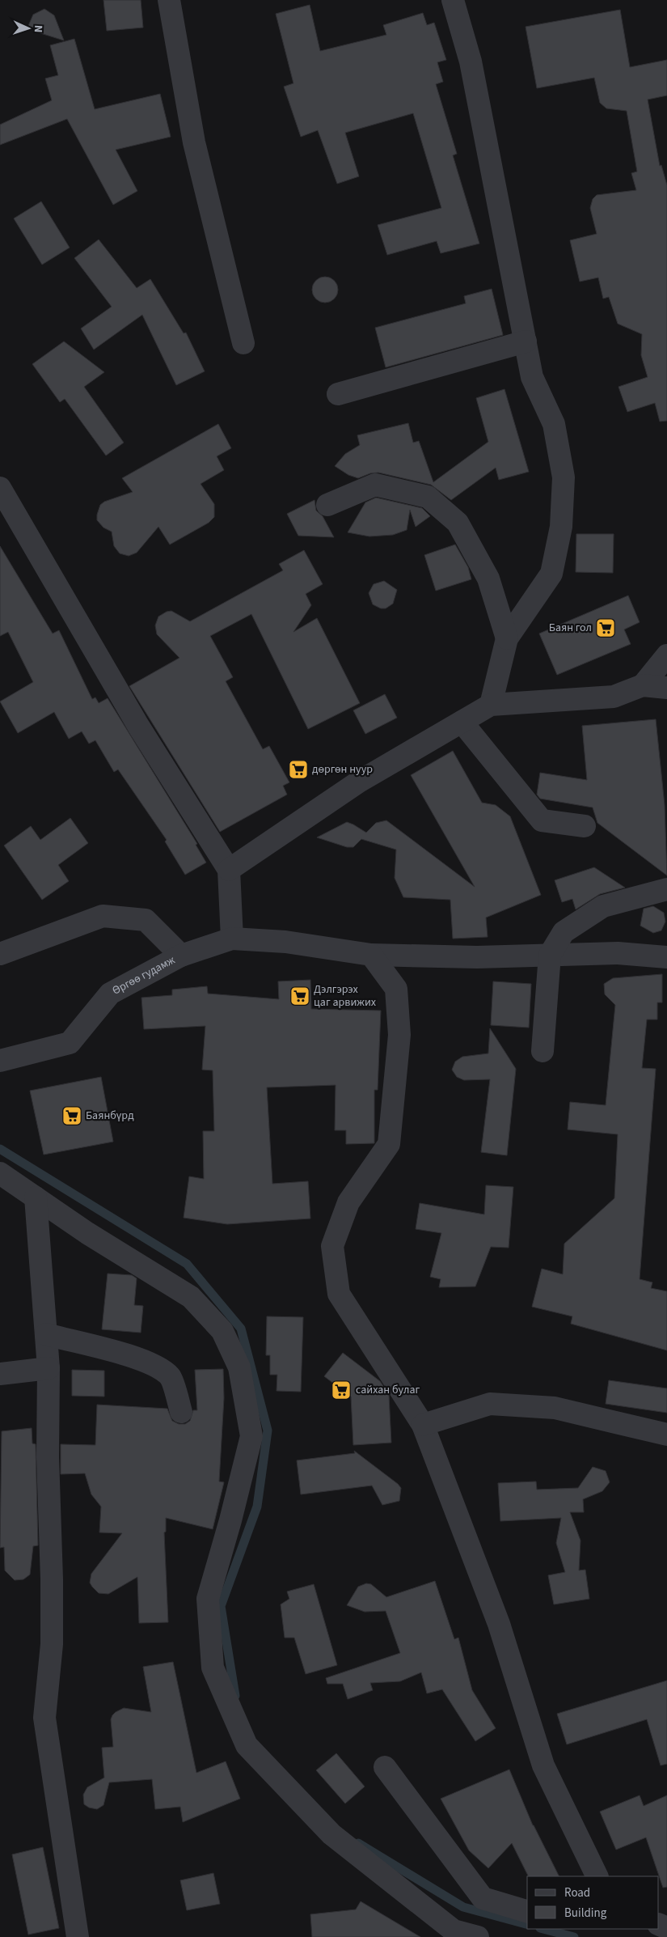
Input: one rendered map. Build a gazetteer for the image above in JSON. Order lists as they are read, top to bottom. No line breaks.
{"streets":{"street":["Өргөө гудамж"]},"places":{"supermarket":["Баян гол","дөргөн нуур","Дэлгэрэх цаг арвижих","Баянбүрд","сайхан булаг"]},"legend":["Road","Building"],"north":"right"}
